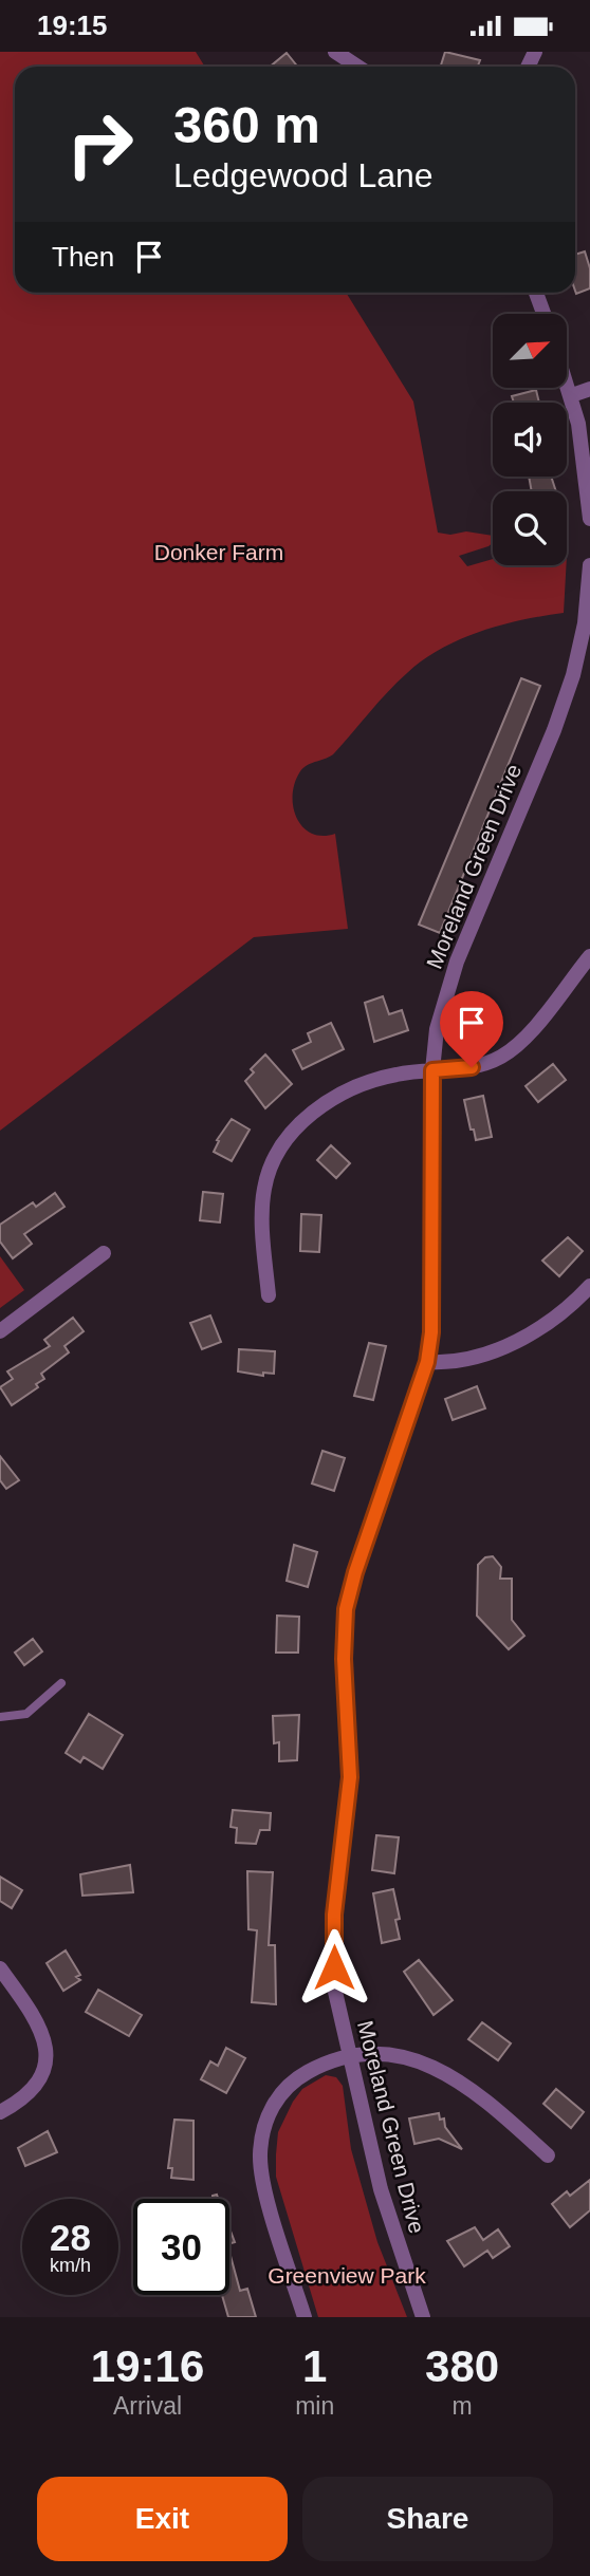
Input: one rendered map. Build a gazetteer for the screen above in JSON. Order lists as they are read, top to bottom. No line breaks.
{"streets":{"street":["Moreland Green Drive"]},"parks":["Donker Farm","Greenview Park"],"north":"top right","page":{"status":"19:15","turn":["360 m","Ledgewood Lane"],"then":"Then","speed":"28 km/h","limit":"30","eta":["19:16","Arrival","1","min","380","m"],"buttons":["Exit","Share"]}}
